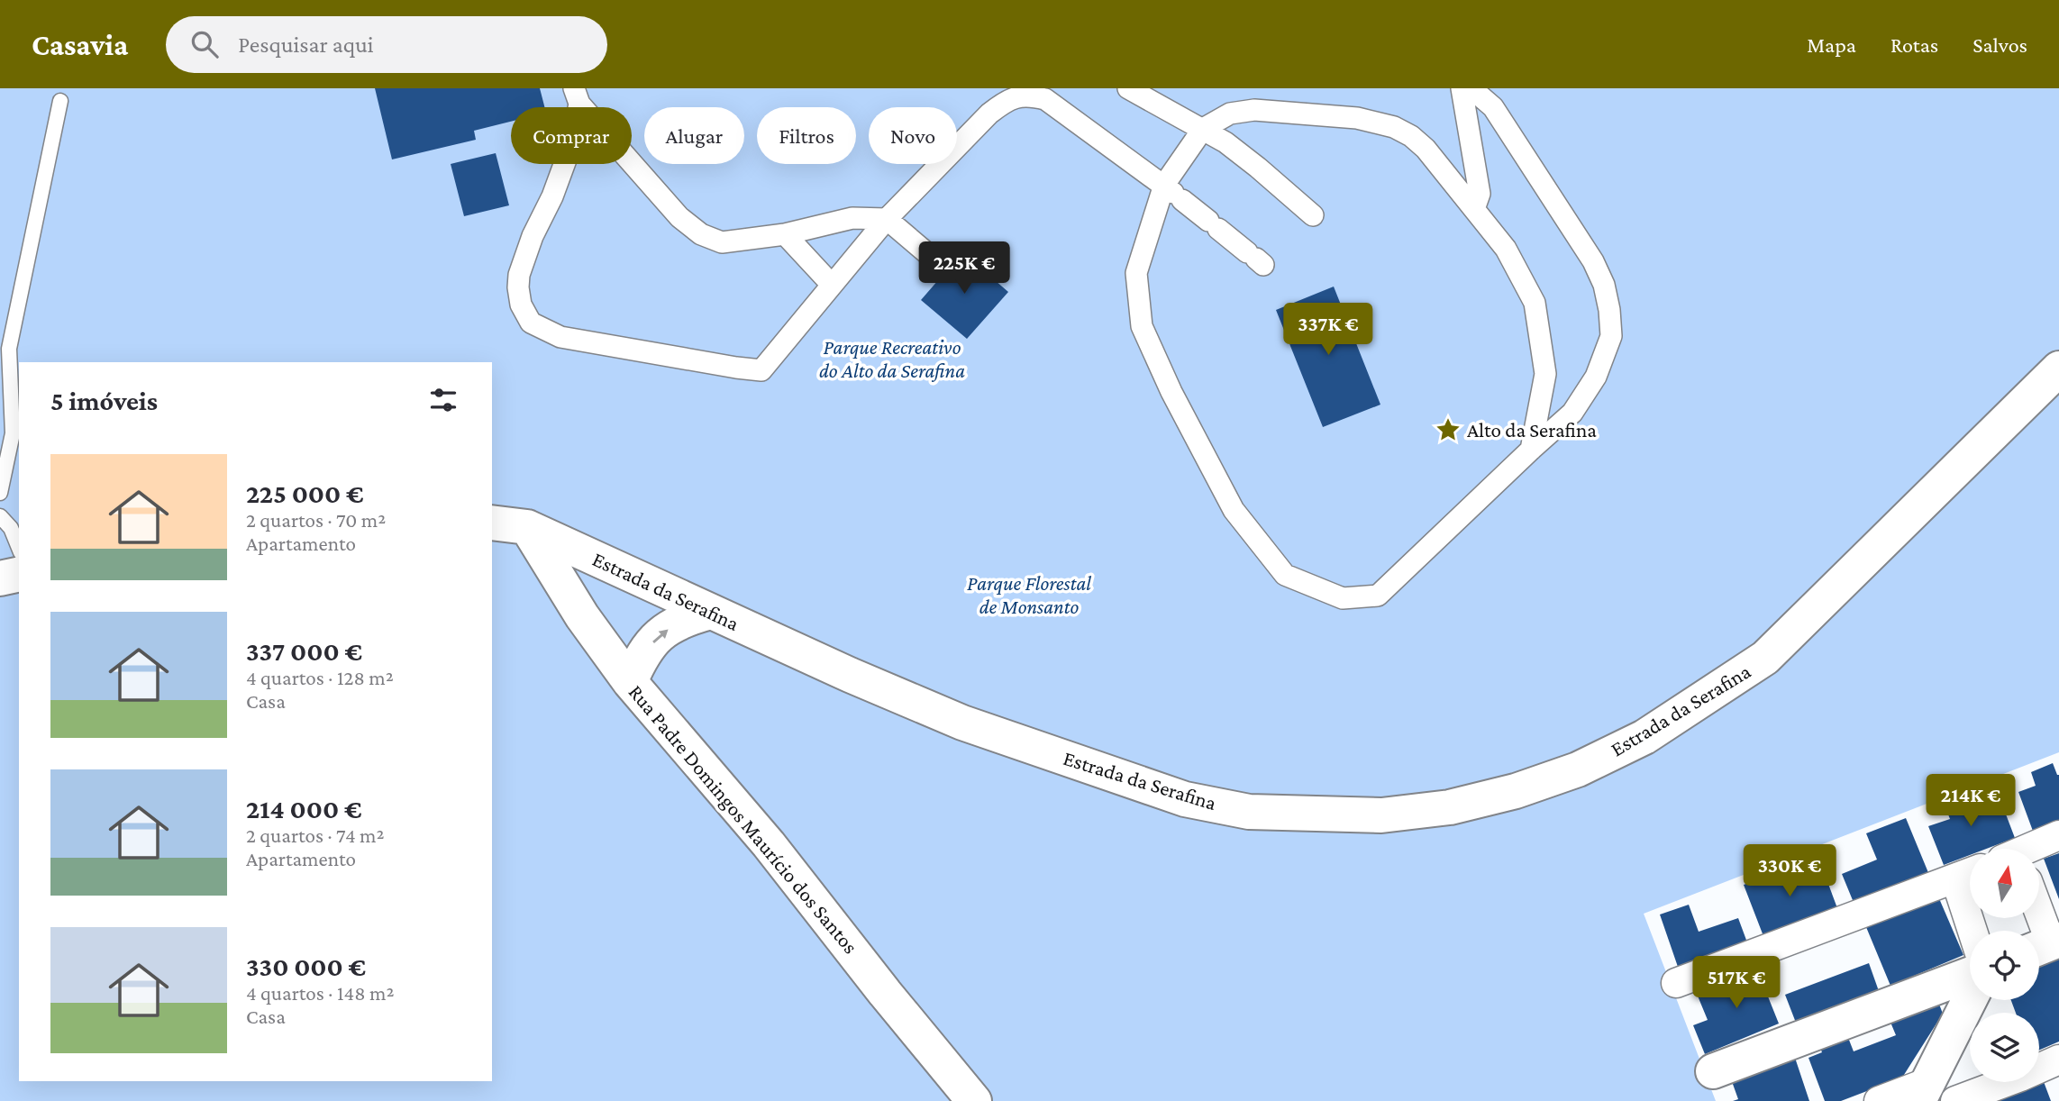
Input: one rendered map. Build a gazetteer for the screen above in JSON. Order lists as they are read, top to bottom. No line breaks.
{"streets":{"street":["Estrada da Serafina","Rua Padre Domingos Maurício dos Santos"]},"crossings":[["Estrada da Serafina","Rua Padre Domingos Maurício dos Santos"]],"parks":["Parque Recreativo do Alto da Serafina","Parque Florestal de Monsanto"],"places":{"place":["Alto da Serafina"]},"north":"top","page":{"header":"Casavia","search":"Pesquisar aqui","nav":["Mapa","Rotas","Salvos"],"chip":["Comprar","Alugar","Filtros","Novo"],"price":["225K €","337K €","214K €","330K €","517K €"],"heading":"5 imóveis","list":[{"name":"225 000 €","note":"2 quartos · 70 m² · Apartamento"},{"name":"337 000 €","note":"4 quartos · 128 m² · Casa"},{"name":"214 000 €","note":"2 quartos · 74 m² · Apartamento"},{"name":"330 000 €","note":"4 quartos · 148 m² · Casa"}]}}
